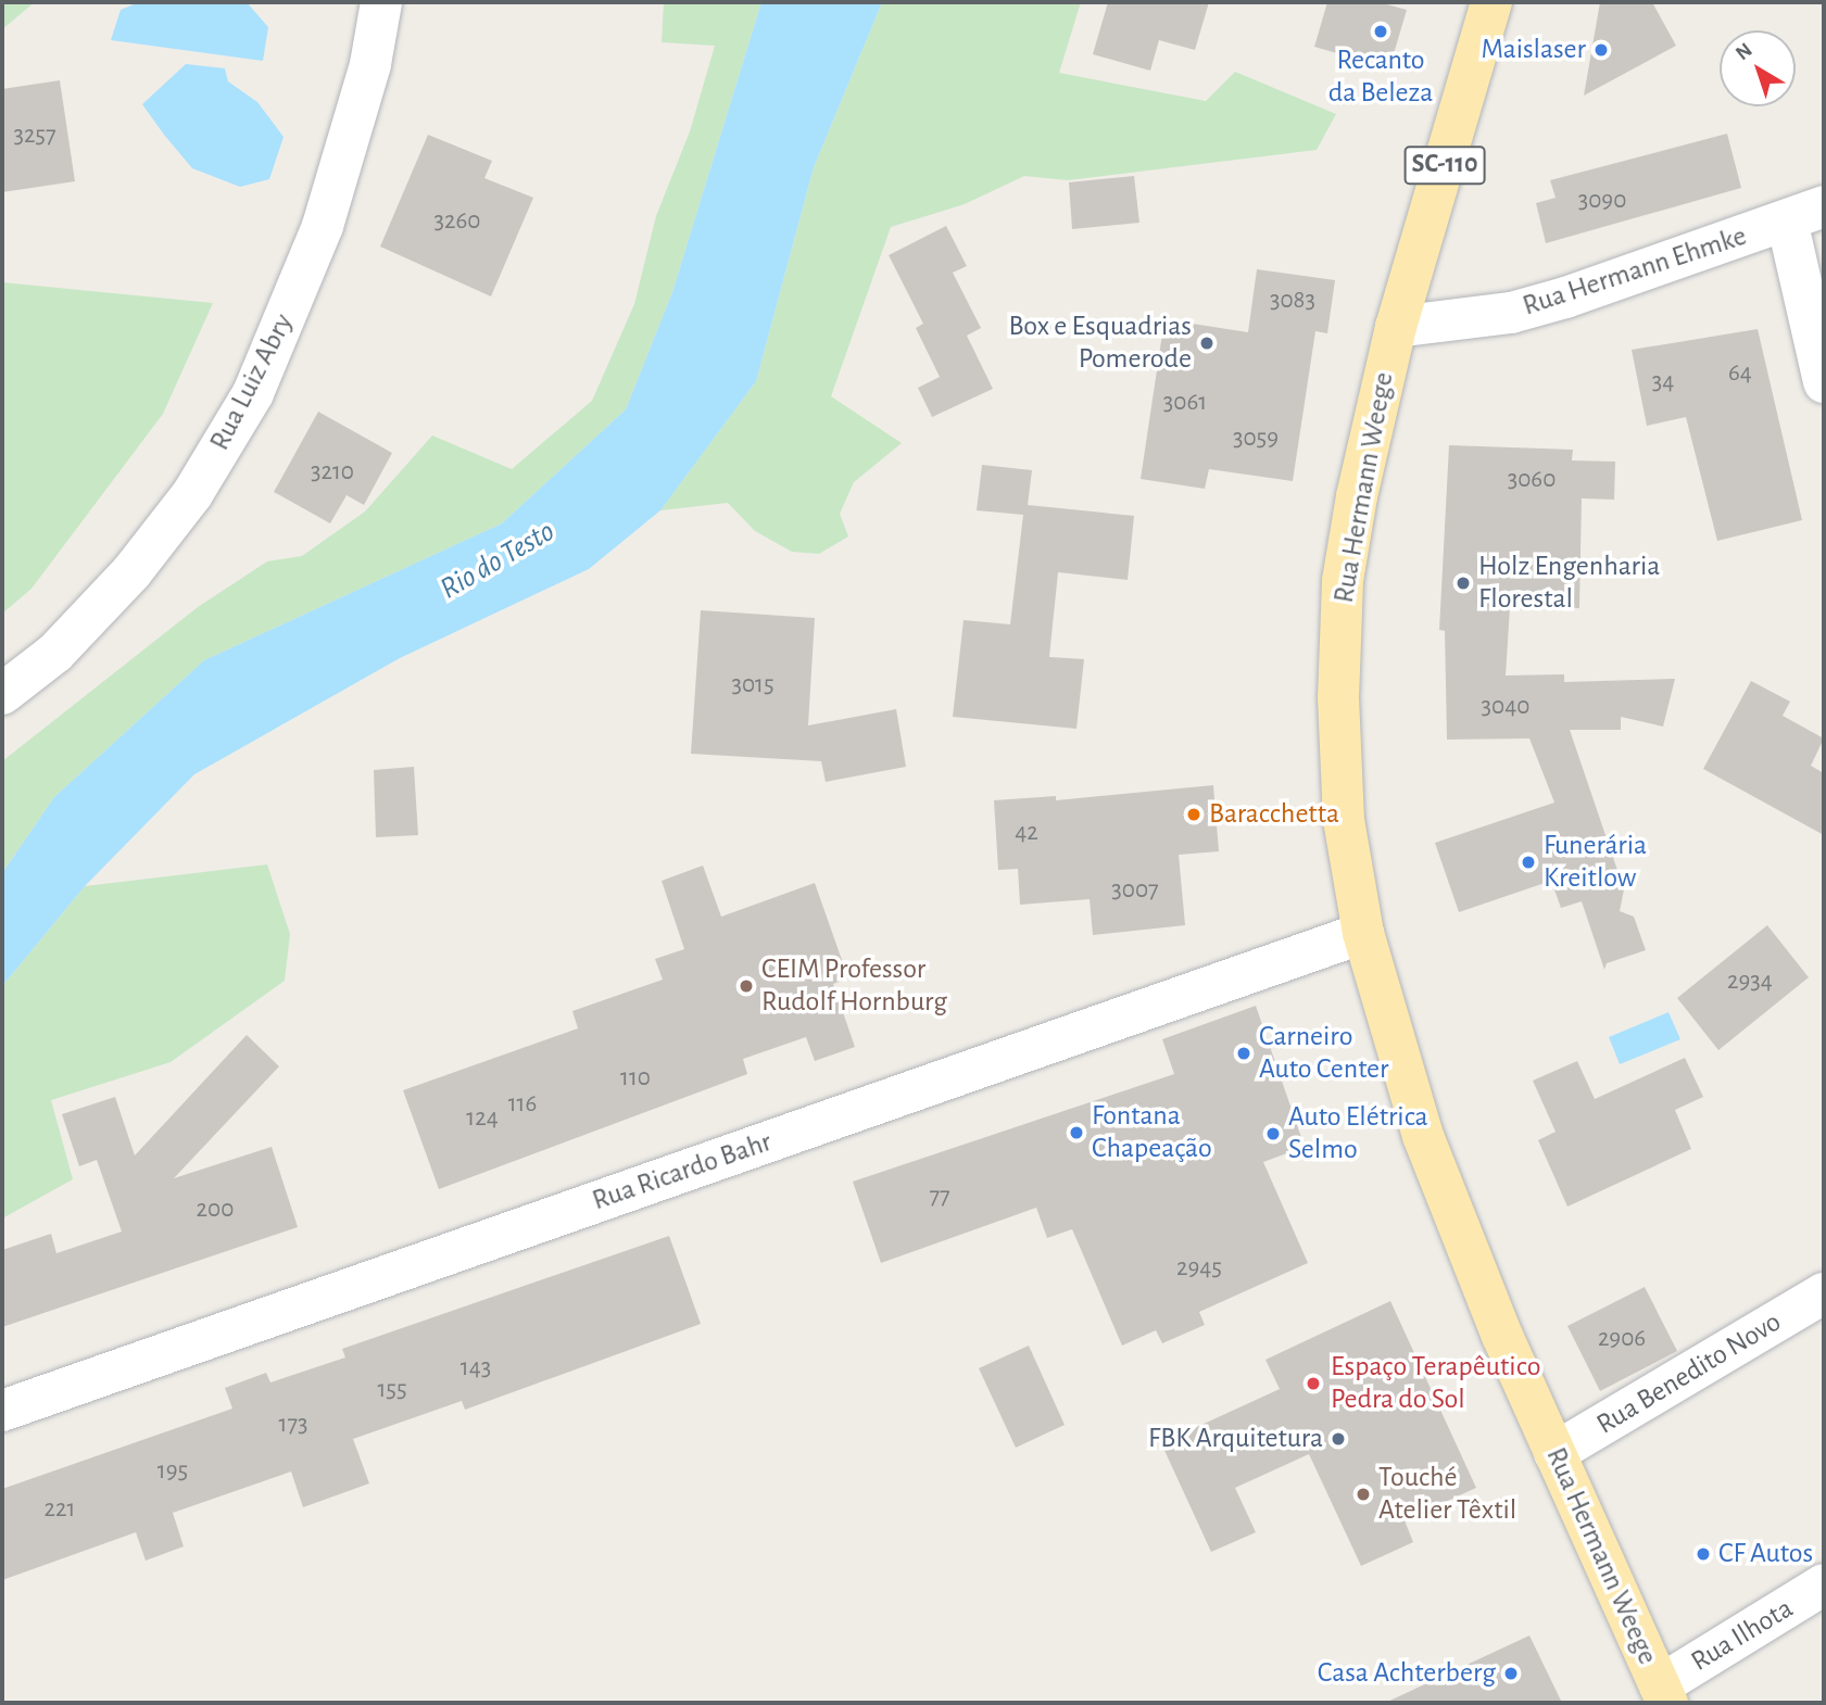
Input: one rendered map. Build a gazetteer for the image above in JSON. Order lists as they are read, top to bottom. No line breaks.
{"streets":{"main road":["SC-110","Rua Hermann Weege"],"street":["Rua Hermann Ehmke","Rua Luiz Abry","Rua Ricardo Bahr","Rua Benedito Novo","Rua Ilhota"]},"crossings":[["Rua Hermann Ehmke","Rua Hermann Weege"],["Rua Hermann Weege","Rua Ricardo Bahr"],["Rua Hermann Weege","Rua Benedito Novo"],["Rua Hermann Weege","Rua Ilhota"]],"water":["Rio do Testo"],"places":["Recanto da Beleza","Maislaser","Box e Esquadrias Pomerode","Holz Engenharia Florestal","Baracchetta","Funerária Kreitlow","CEIM Professor Rudolf Hornburg","Carneiro Auto Center","Fontana Chapeação","Auto Elétrica Selmo","Espaço Terapêutico Pedra do Sol","FBK Arquitetura","Touché Atelier Têxtil","CF Autos","Casa Achterberg"],"house_numbers":["3257","3090","3260","3083","64","34","3061","3059","3210","3060","3015","3040","42","3007","2934","110","116","124","77","200","2945","2906","143","155","173","195","221"],"north":"top left"}
